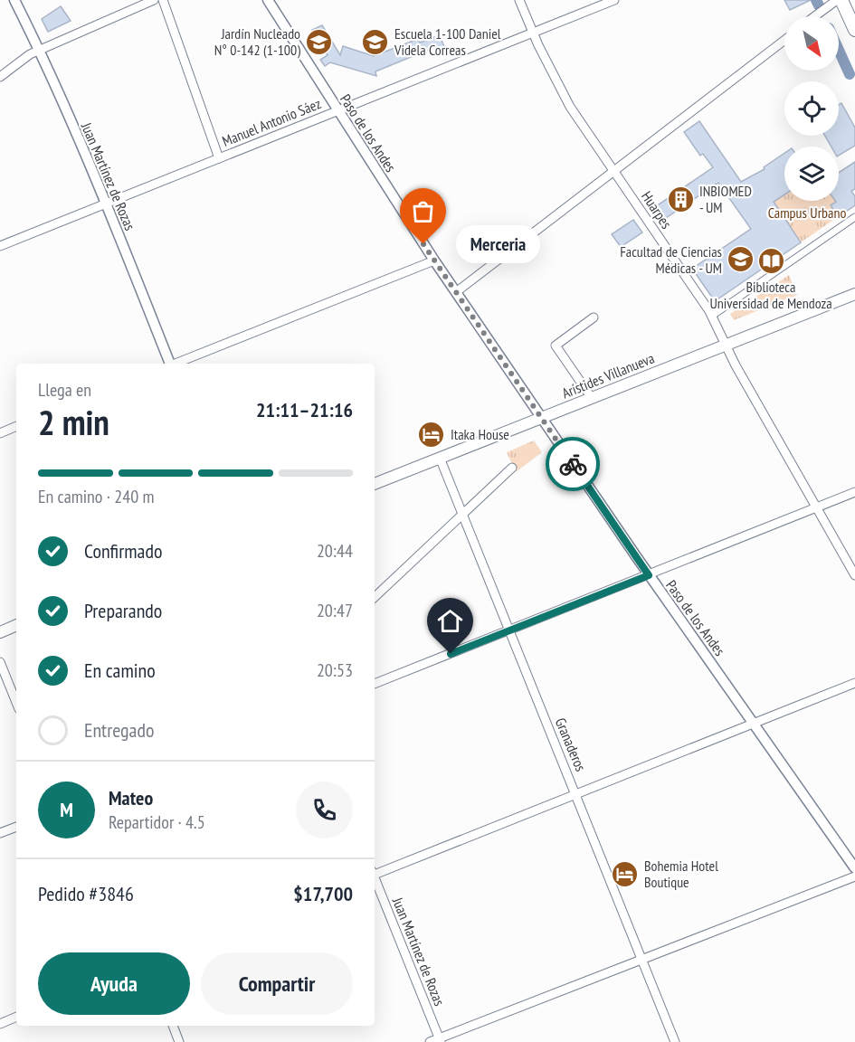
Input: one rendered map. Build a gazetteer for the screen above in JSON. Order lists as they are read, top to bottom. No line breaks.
{"streets":{"main road":["Arístides Villanueva"],"street":["Manuel Antonio Sáez","Paso de los Andes","Juan Martínez de Rozas","Huarpes","Granaderos"]},"crossings":[["Manuel Antonio Sáez","Paso de los Andes"],["Manuel Antonio Sáez","Juan Martínez de Rozas"],["Manuel Antonio Sáez","Huarpes"],["Paso de los Andes","Arístides Villanueva"],["Huarpes","Arístides Villanueva"],["Arístides Villanueva","Granaderos"]],"parks":["Campus Urbano"],"places":{"school or university":["Jardín Nucleado N° 0-142 (1-100)","Escuela 1-100 Daniel Videla Correas","Facultad de Ciencias Médicas - UM"],"building":["INBIOMED - UM"],"other":["Merceria"],"library":["Biblioteca Universidad de Mendoza"],"hotel":["Itaka House","Bohemia Hotel Boutique"]},"north":"bottom right","page":{"bubble":"Merceria","heading":["2 min","Llega en","21:11–21:16"],"panel":["Mateo","Repartidor · 4.5","Pedido #3846","$17,700"],"bar":"En camino · 240 m","list":[["Confirmado","20:44"],["Preparando","20:47"],["En camino","20:53"],"Entregado"],"round":"M","buttons":["Ayuda","Compartir"]}}
